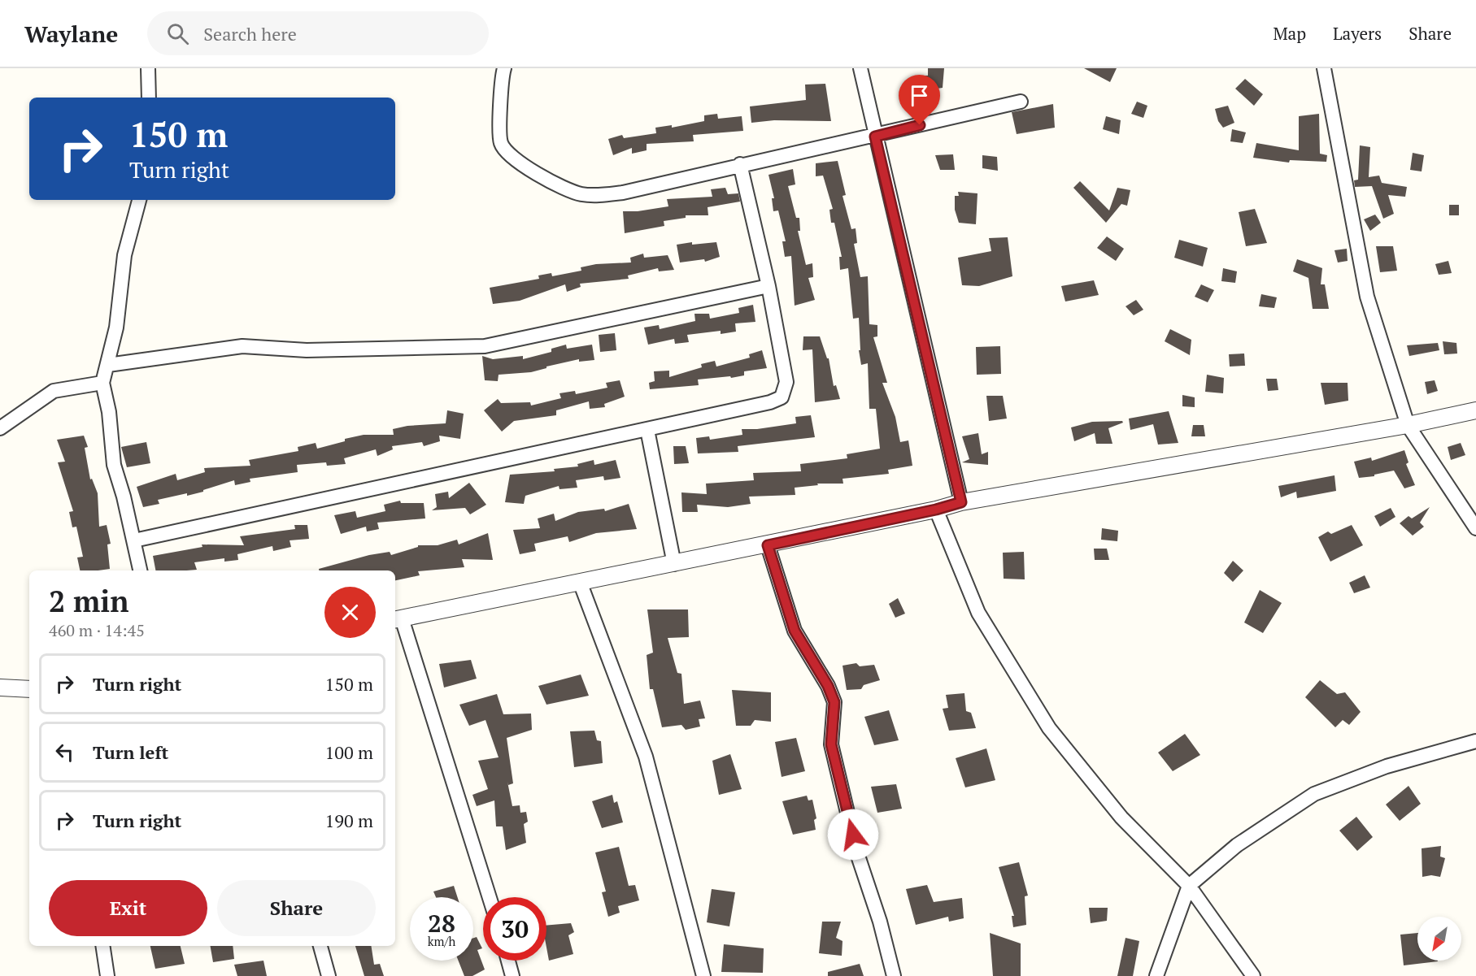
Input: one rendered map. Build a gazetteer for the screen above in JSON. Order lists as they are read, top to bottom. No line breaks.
{"north":"bottom left","page":{"header":"Waylane","search":"Search here","nav":["Map","Layers","Share"],"turn":["150 m","Turn right"],"heading":["2 min","460 m · 14:45"],"list":[{"name":"Turn right","value":"150 m"},{"name":"Turn left","value":"100 m"},{"name":"Turn right","value":"190 m"}],"buttons":["Exit","Share"],"speed":"28 km/h","limit":"30"}}
